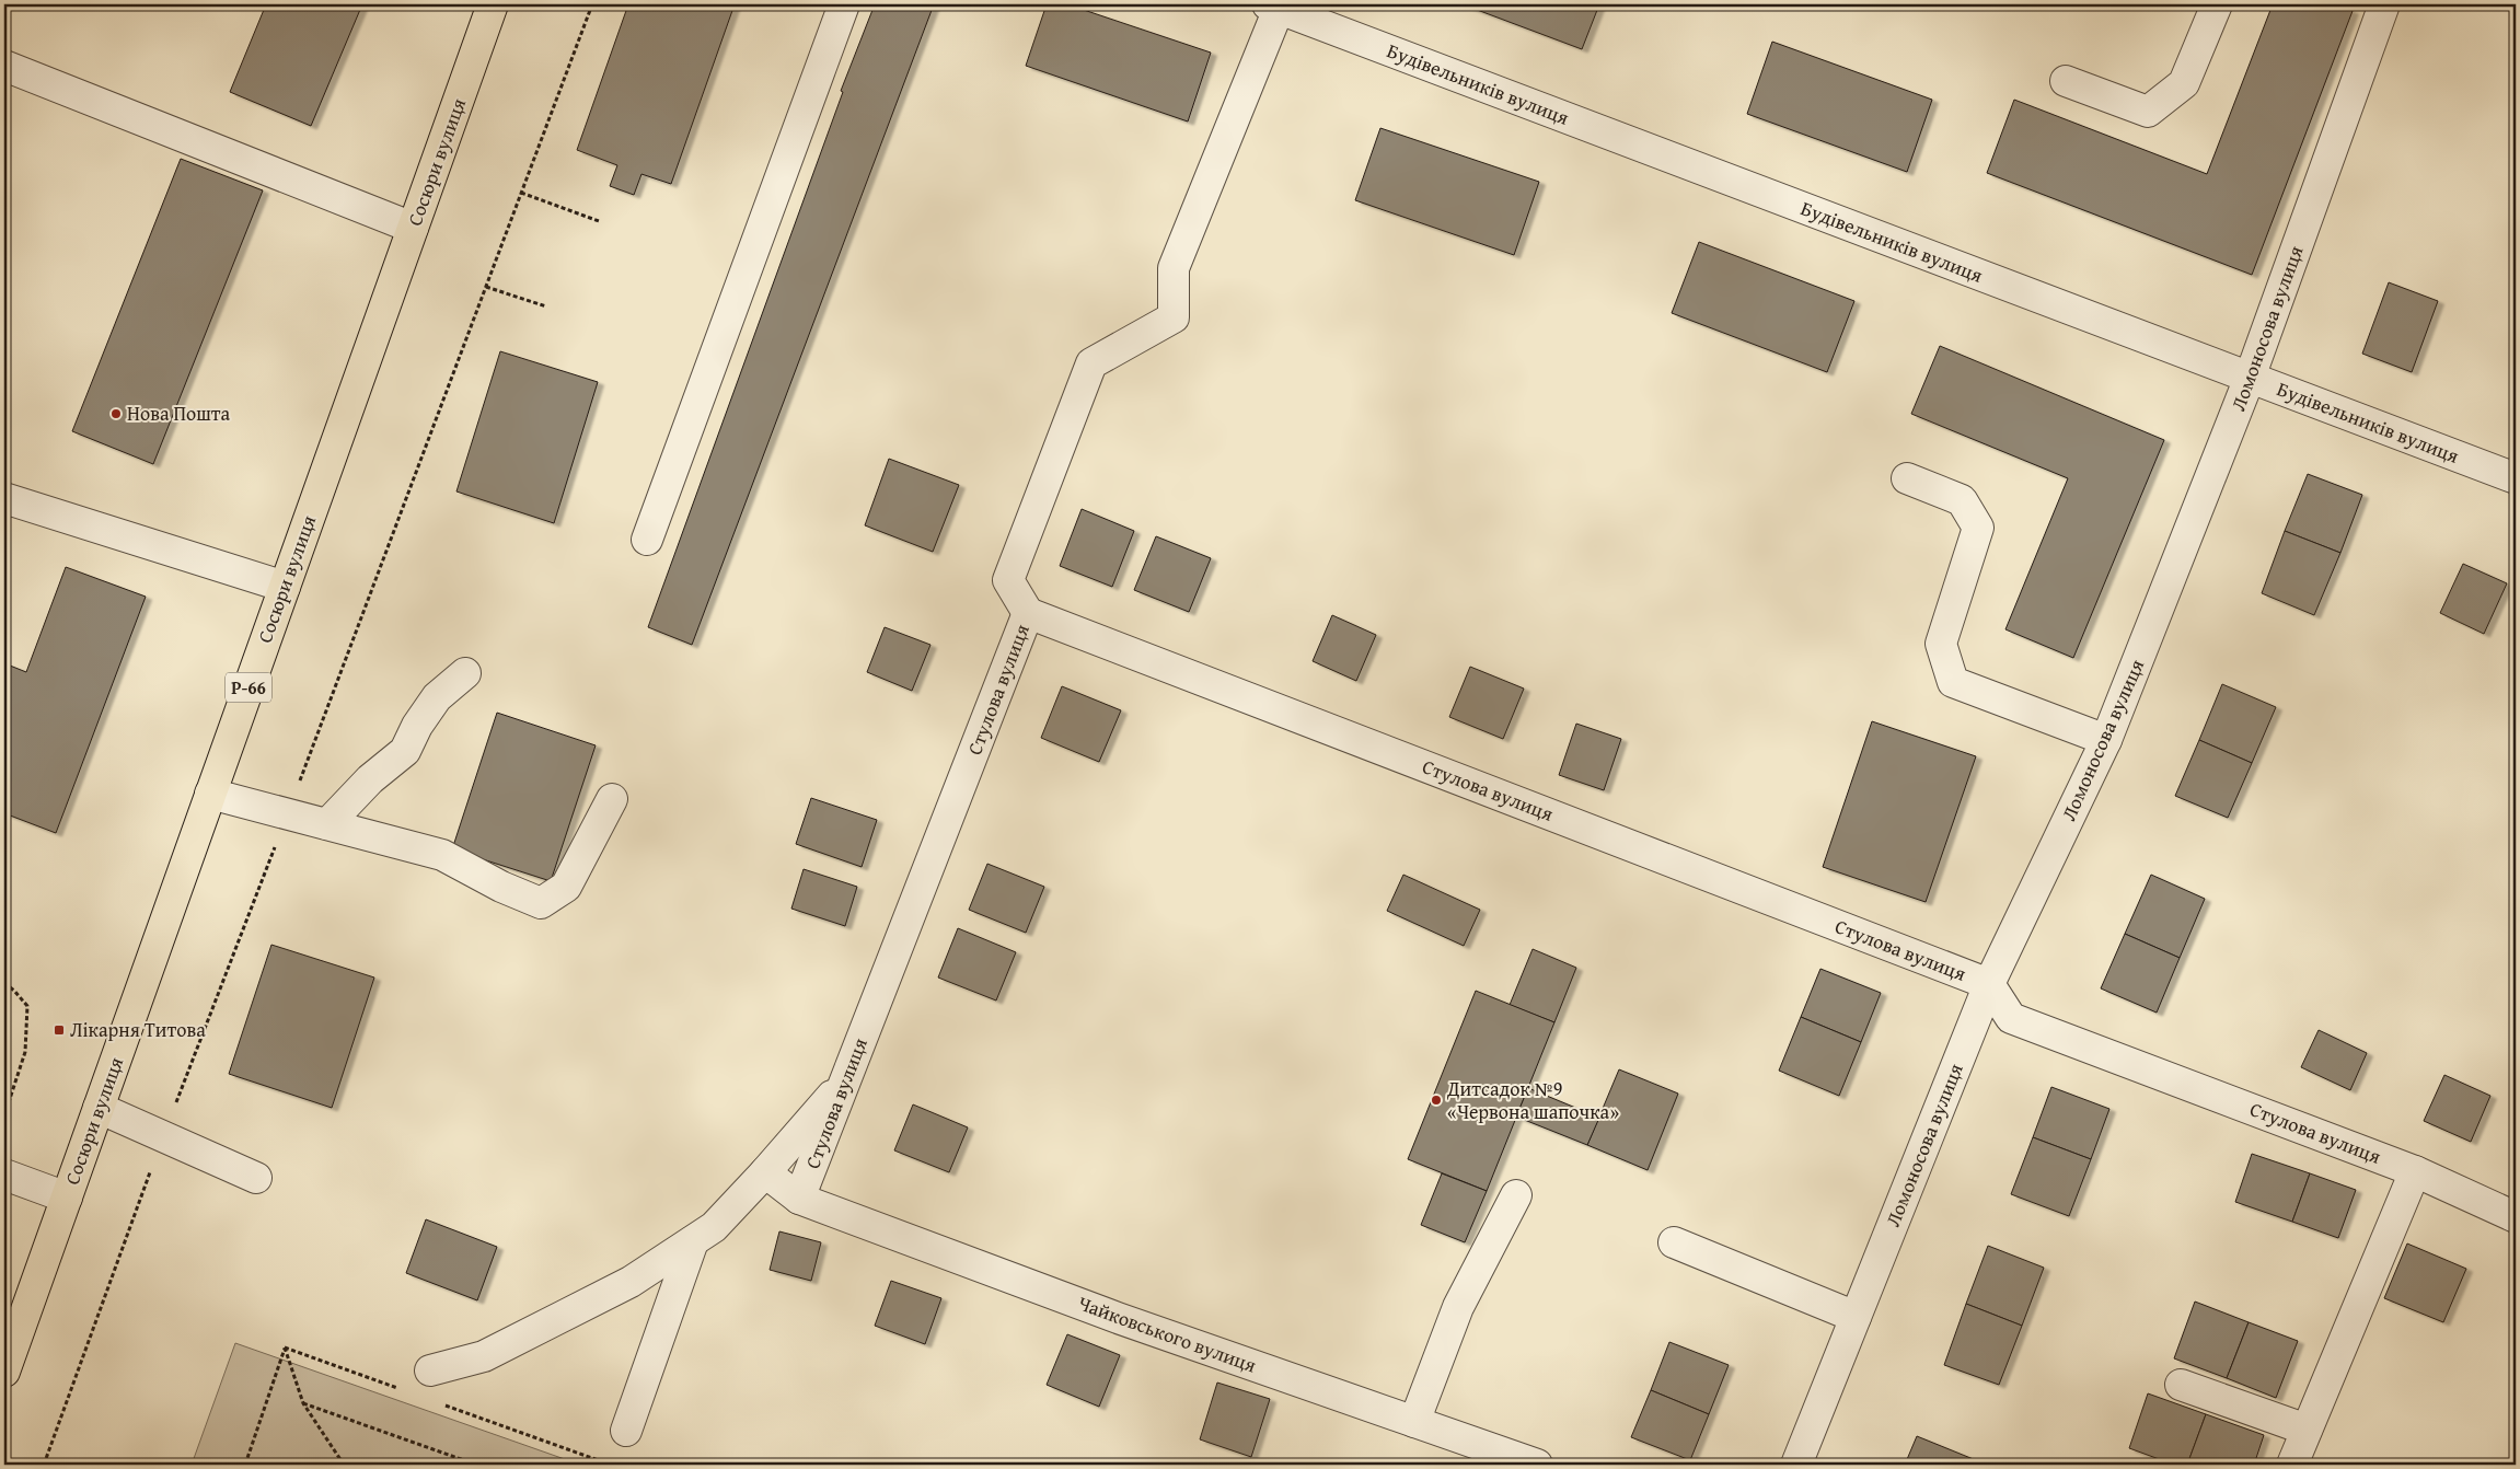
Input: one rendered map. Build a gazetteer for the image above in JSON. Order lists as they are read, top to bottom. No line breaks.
{"streets":{"main road":["Сосюри вулиця","Р-66"],"street":["Будівельників вулиця","Ломоносова вулиця","Стулова вулиця","Чайковського вулиця"]},"crossings":[["Будівельників вулиця","Ломоносова вулиця"],["Ломоносова вулиця","Стулова вулиця"],["Стулова вулиця","Чайковського вулиця"]],"places":{"other":["Нова Пошта","Дитсадок №9 «Червона шапочка»"],"transit":["Лікарня Титова"]}}
